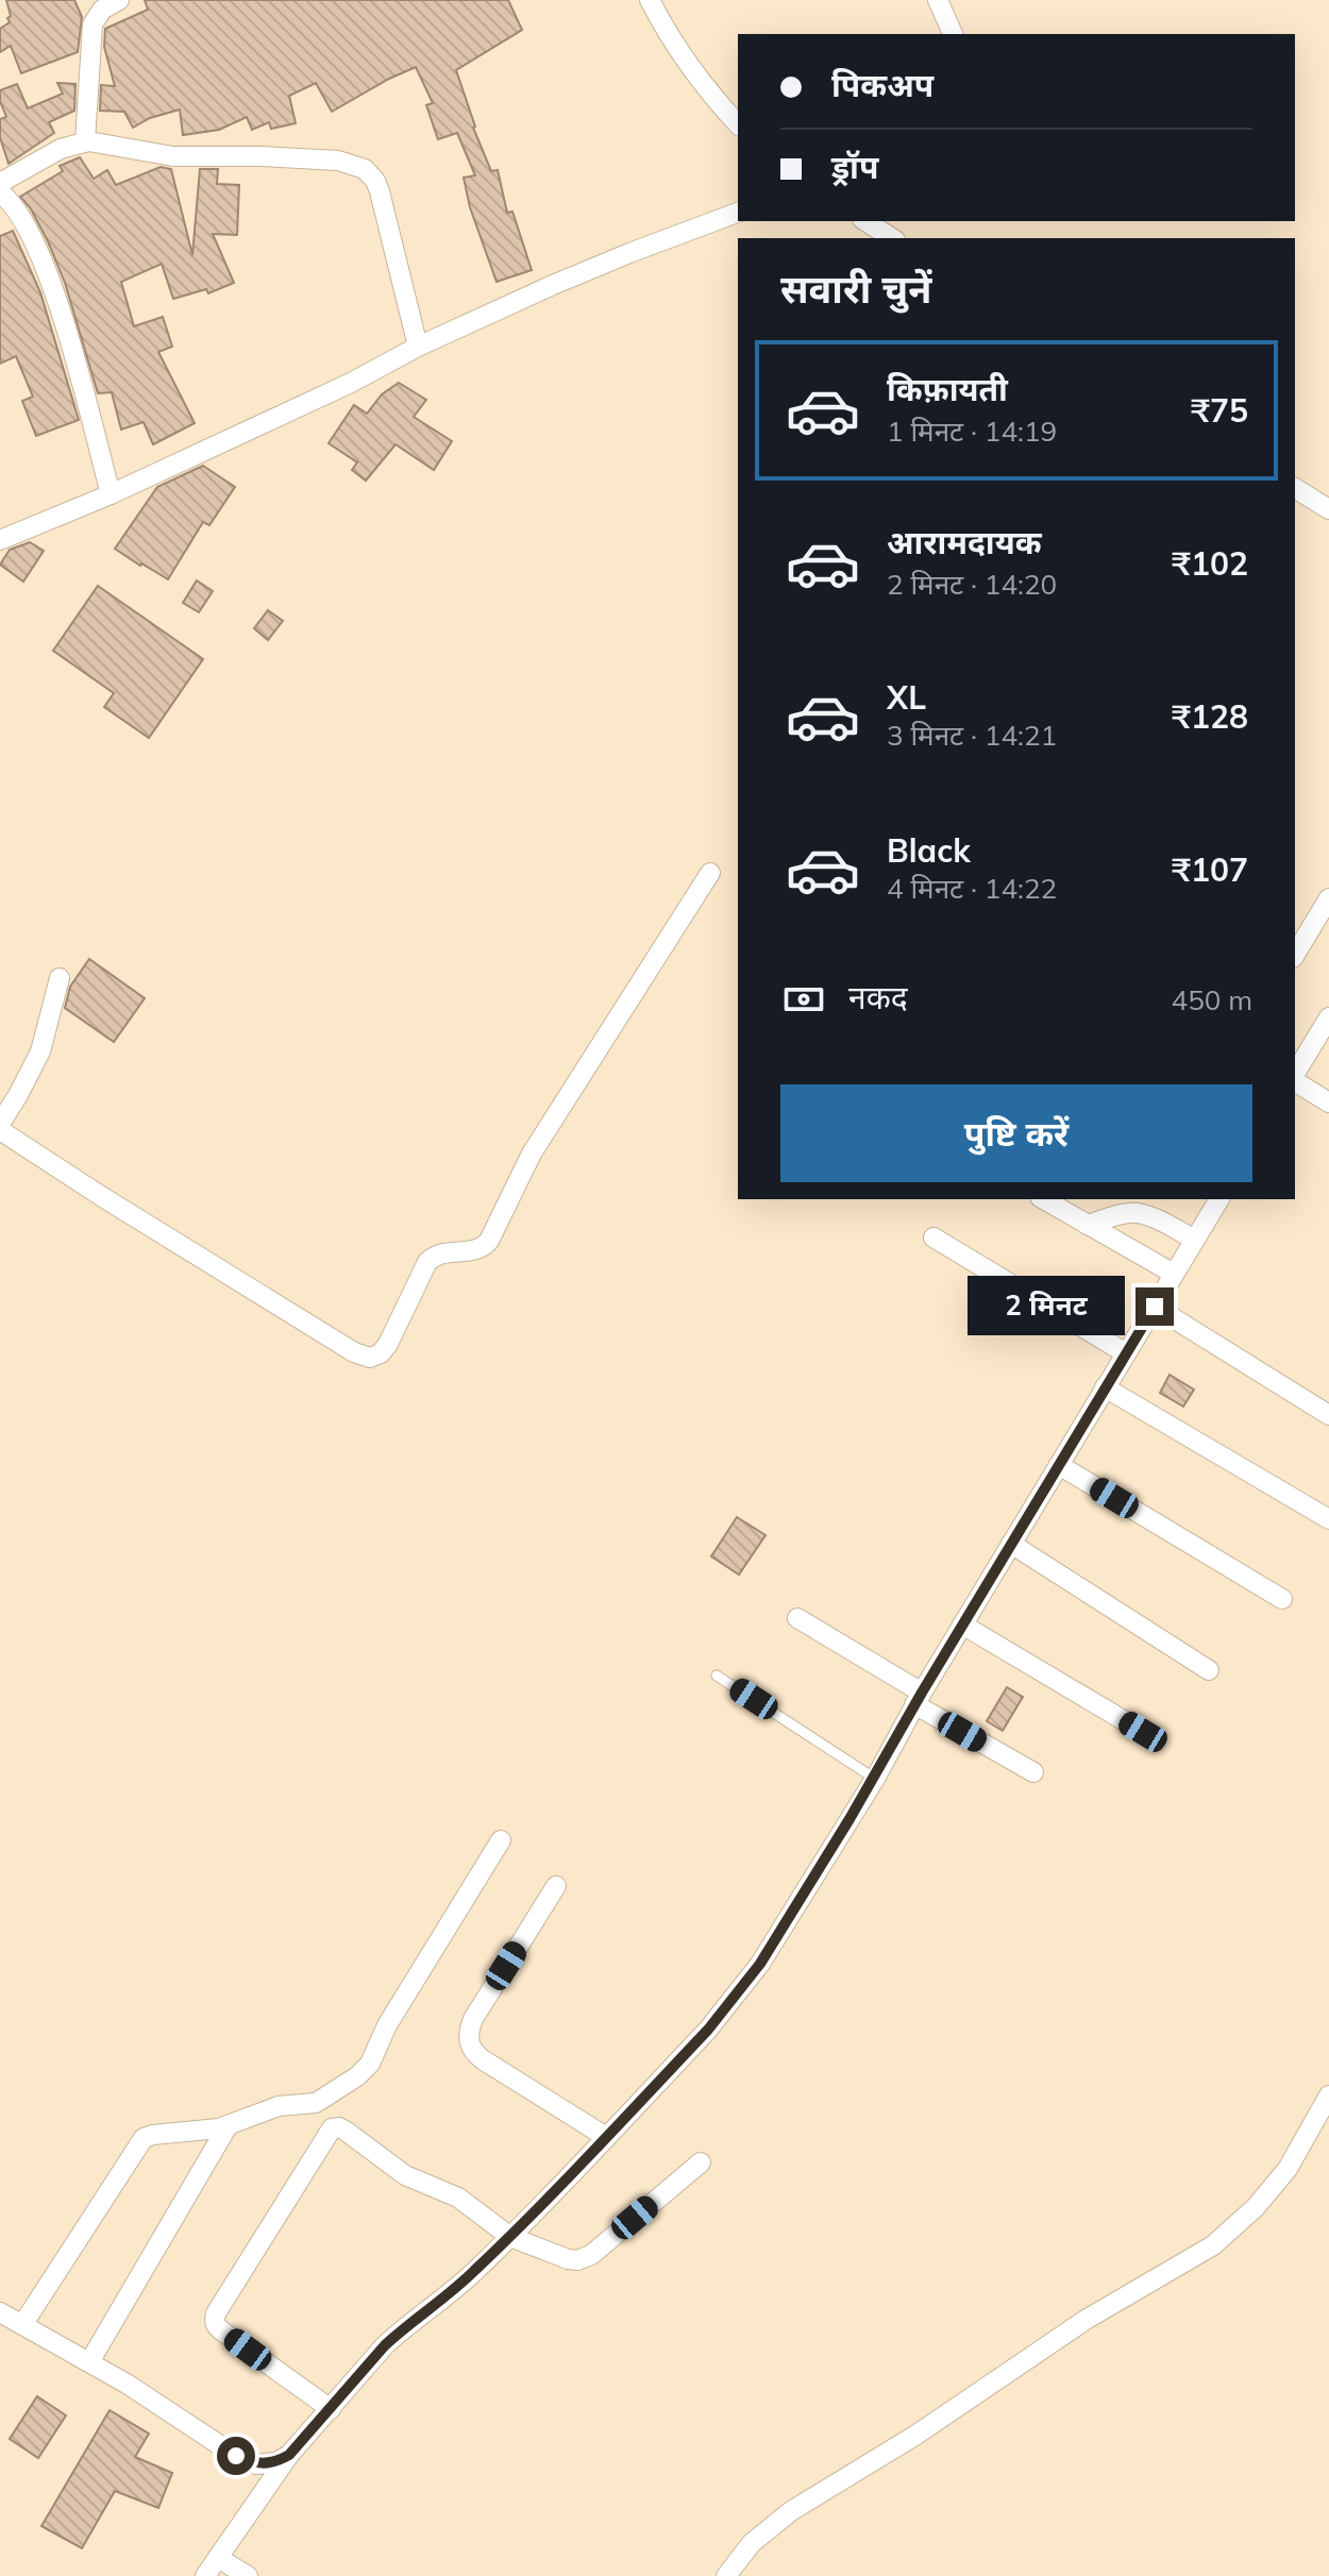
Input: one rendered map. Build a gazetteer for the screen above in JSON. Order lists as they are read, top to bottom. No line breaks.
{"page":{"banner":["पिकअप","ड्रॉप"],"heading":"सवारी चुनें","list":[{"name":"किफ़ायती","note":"1 मिनट · 14:19","value":"₹75"},{"name":"आरामदायक","note":"2 मिनट · 14:20","value":"₹102"},{"name":"XL","note":"3 मिनट · 14:21","value":"₹128"},{"name":"Black","note":"4 मिनट · 14:22","value":"₹107"}],"pay":["नकद","450 m"],"buttons":"पुष्टि करें","bubble":"2 मिनट"}}
